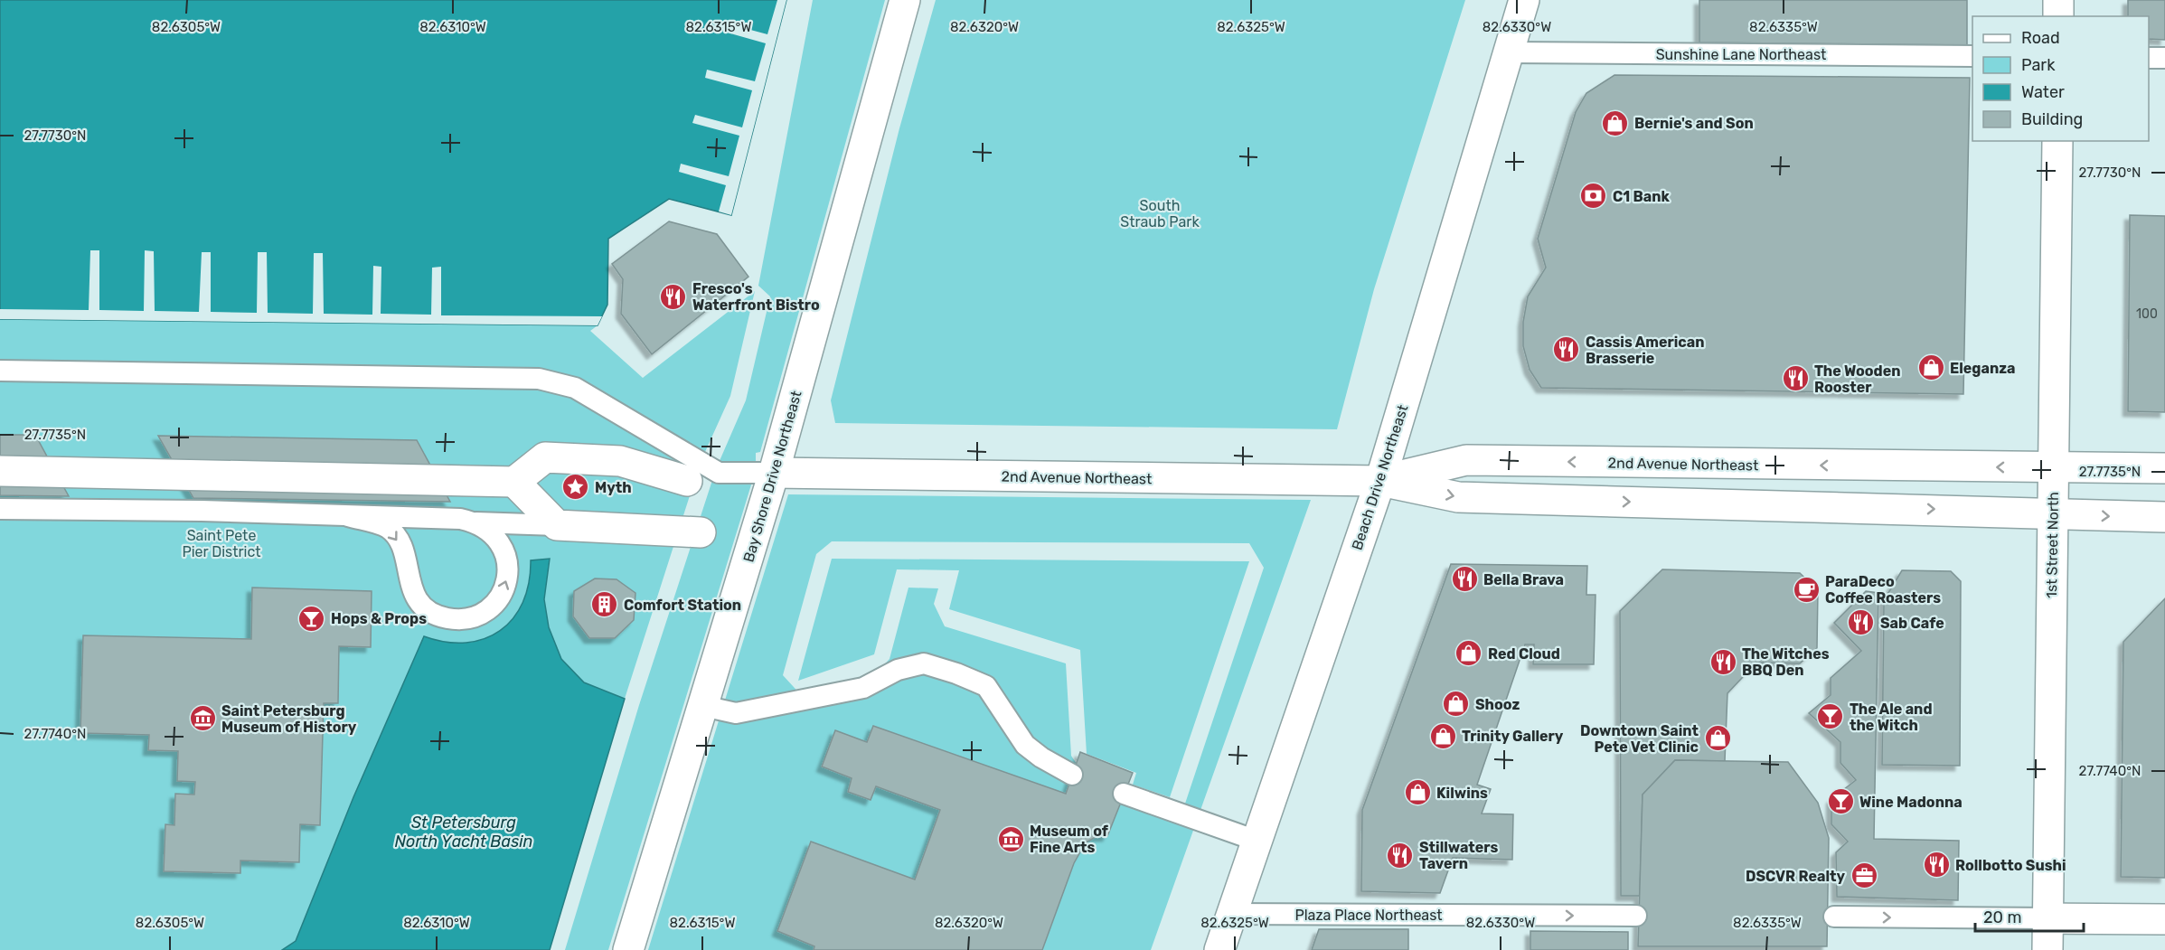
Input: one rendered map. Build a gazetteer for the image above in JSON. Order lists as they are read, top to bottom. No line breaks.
{"streets":{"street":["2nd Avenue Northeast","Bay Shore Drive Northeast","Beach Drive Northeast","1st Street North"],"lane":["Sunshine Lane Northeast","Plaza Place Northeast"]},"crossings":[["Sunshine Lane Northeast","Beach Drive Northeast"],["2nd Avenue Northeast","Bay Shore Drive Northeast"],["2nd Avenue Northeast","Beach Drive Northeast"],["2nd Avenue Northeast","1st Street North"],["Beach Drive Northeast","Plaza Place Northeast"]],"one_way":["Plaza Place Northeast"],"water":["St Petersburg North Yacht Basin"],"parks":["South Straub Park","Saint Pete Pier District"],"places":{"shop":["Bernie's and Son","Eleganza","Red Cloud","Shooz","Trinity Gallery","Downtown Saint Pete Vet Clinic","Kilwins"],"bank":["C1 Bank"],"restaurant":["Fresco's Waterfront Bistro","Cassis American Brasserie","The Wooden Rooster","Bella Brava","Sab Cafe","The Witches BBQ Den","Stillwaters Tavern","Rollbotto Sushi"],"place":["Myth"],"cafe":["ParaDeco Coffee Roasters"],"building":["Comfort Station"],"bar":["Hops & Props","The Ale and the Witch","Wine Madonna"],"museum":["Saint Petersburg Museum of History","Museum of Fine Arts"],"office":["DSCVR Realty"]},"house_numbers":["100"],"legend":["Road","Park","Water","Building"],"scale_bar":"20 m","coordinates":["82.6305°W","82.6310°W","82.6315°W","82.6320°W","82.6325°W","82.6330°W","82.6335°W","27.7730°N","27.7735°N","27.7740°N"]}
